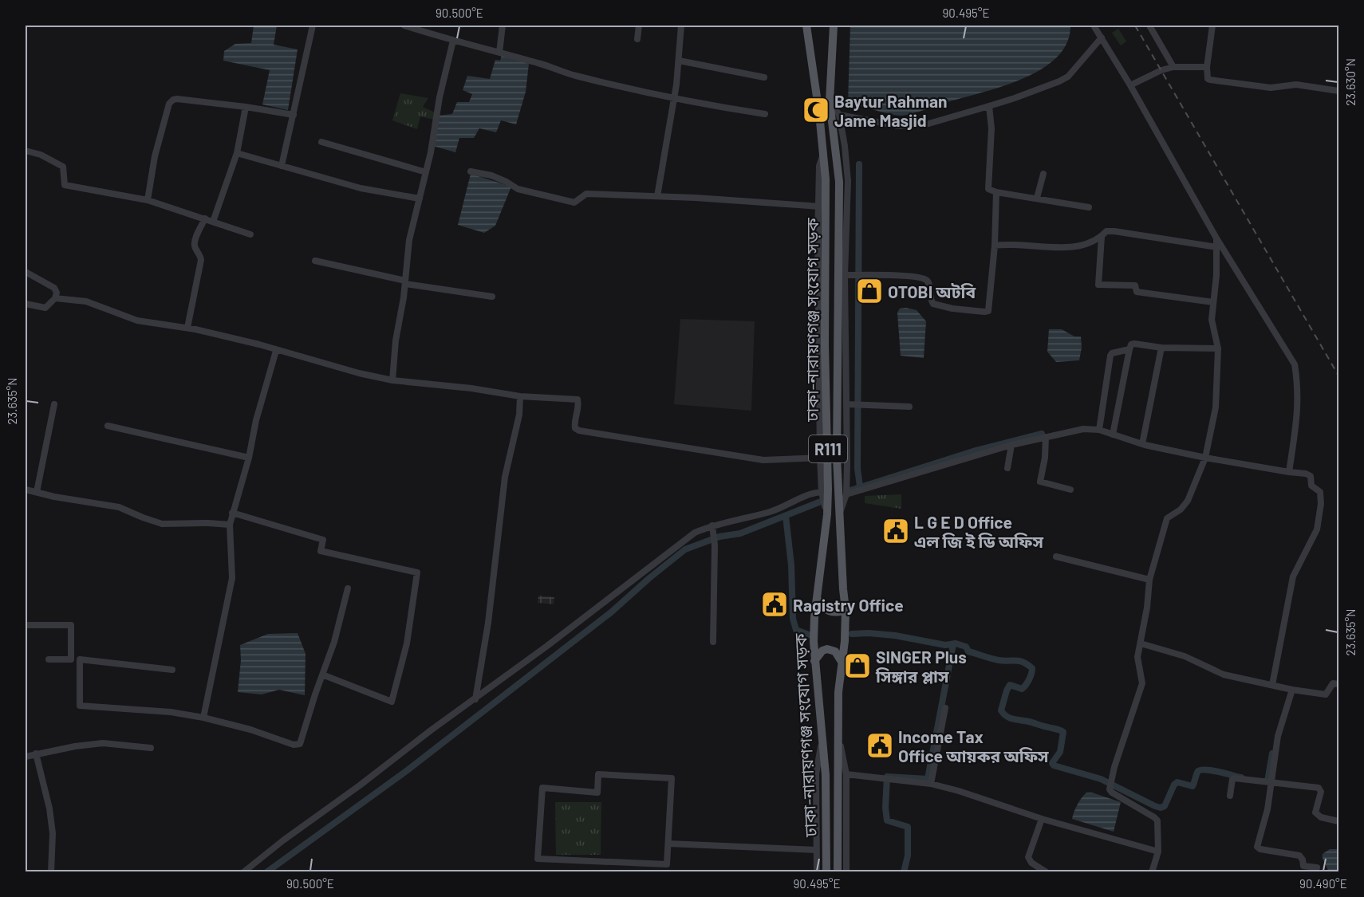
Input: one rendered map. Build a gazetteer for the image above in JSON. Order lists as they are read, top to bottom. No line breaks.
{"streets":{"main road":["ঢাকা-নারায়ণগঞ্জ সংযোগ সড়ক","R111"]},"places":{"mosque":["Baytur Rahman Jame Masjid"],"shop":["OTOBI অটবি","SINGER Plus সিঙ্গার প্লাস"],"public building":["L G E D Office এল জি ই ডি অফিস","Ragistry Office","Income Tax Office আয়কর অফিস"]},"coordinates":["90.500°E","90.495°E","23.630°N","23.635°N","90.490°E"]}
